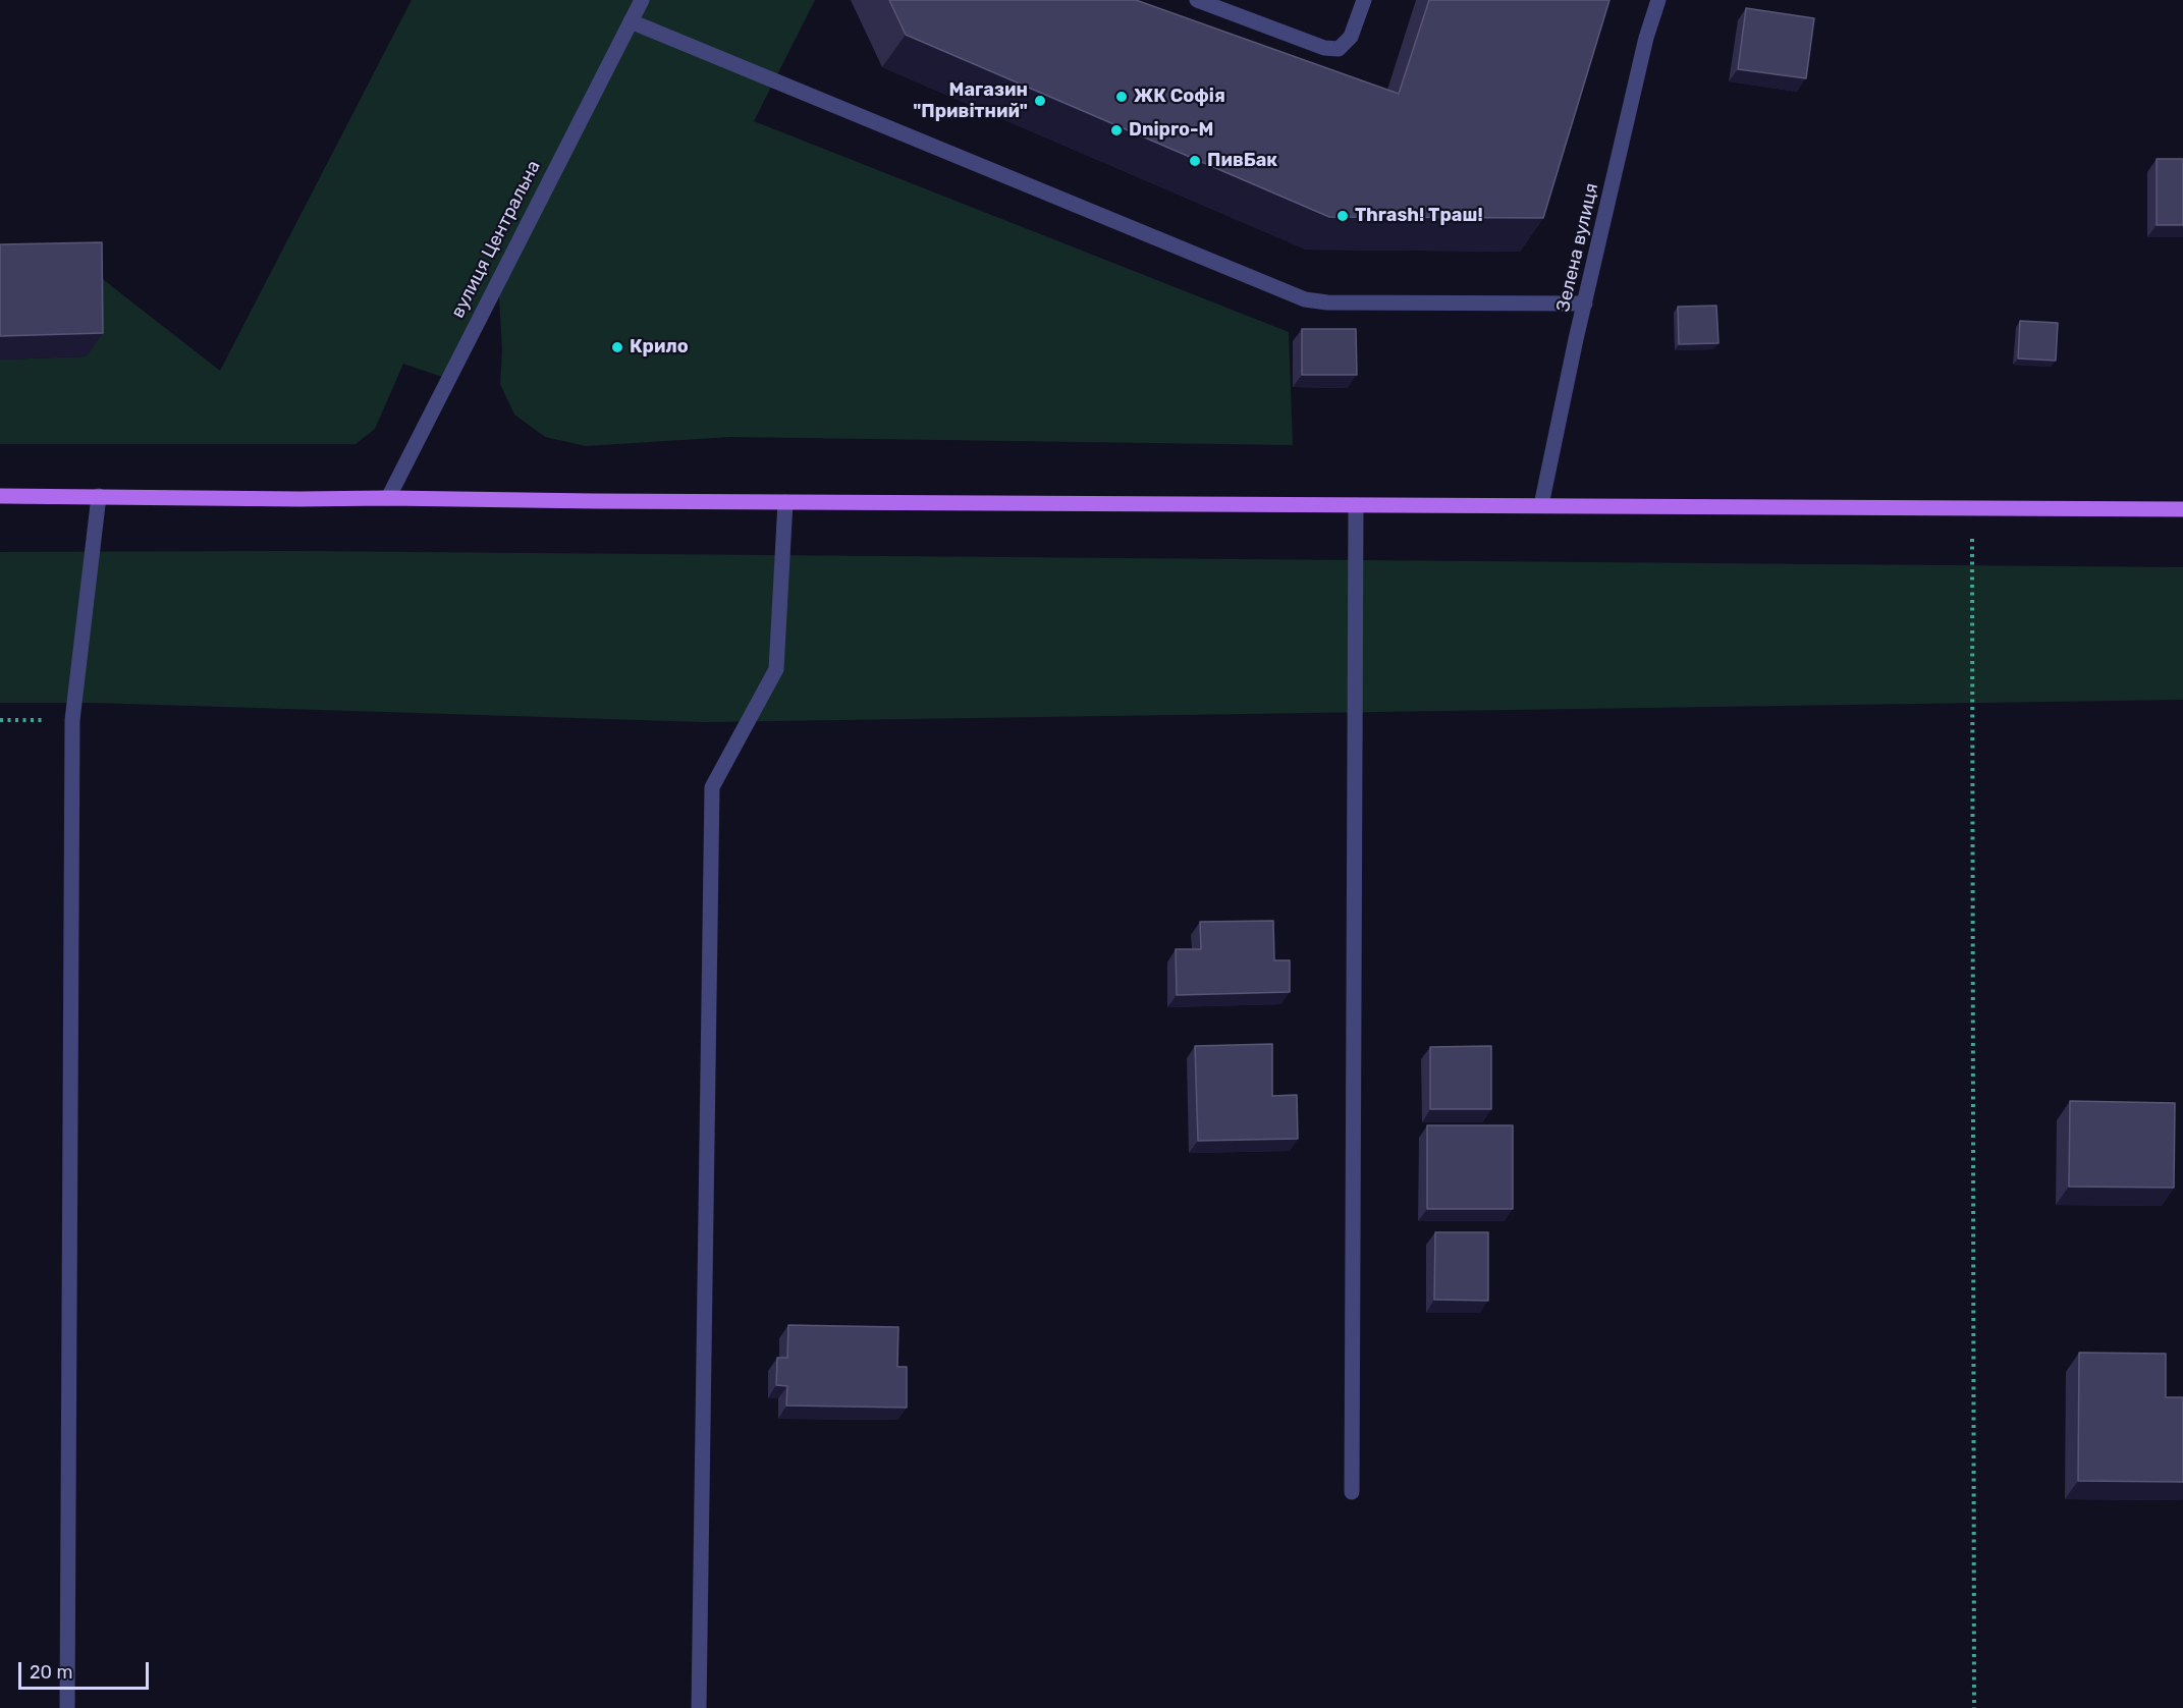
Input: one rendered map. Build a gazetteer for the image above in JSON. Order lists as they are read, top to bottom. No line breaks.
{"streets":{"street":["вулиця Центральна","Зелена вулиця"]},"places":["ЖК Софія","Магазин \"Привітний\"","Dnipro-M","ПивБак","Thrash! Траш!","Крило"],"scale_bar":"20 m"}
